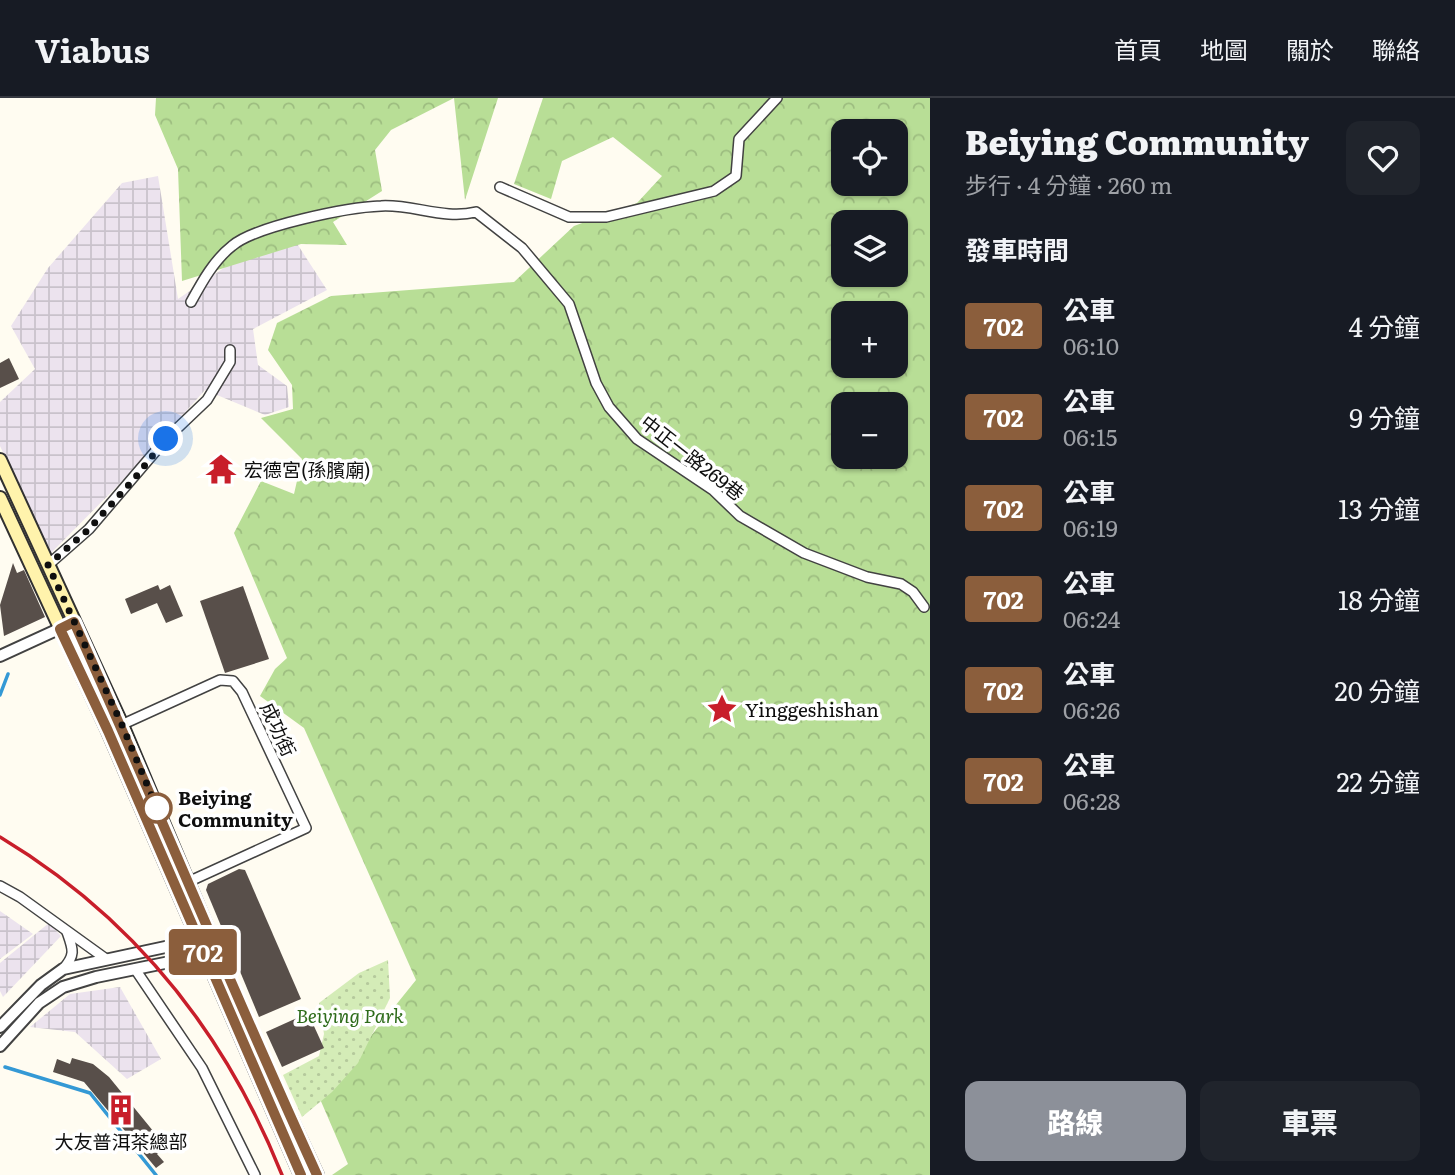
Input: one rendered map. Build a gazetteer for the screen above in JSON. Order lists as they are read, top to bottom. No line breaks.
{"streets":{"street":["中正一路269巷","成功街"]},"parks":["Beiying Park"],"places":{"temple":["宏德宮(孫臏廟)"],"place":["Yinggeshishan"],"other":["Beiying Community"],"building":["大友普洱茶總部"]},"lines":["bus line 702"],"page":{"header":"Viabus","nav":["首頁","地圖","關於","聯絡"],"on_map":"702","heading":[["Beiying Community","步行 · 4 分鐘 · 260 m"],"發車時間"],"map_buttons":["+","−"],"list":[{"mark":"702","name":"公車","note":"06:10","value":"4 分鐘"},{"mark":"702","name":"公車","note":"06:15","value":"9 分鐘"},{"mark":"702","name":"公車","note":"06:19","value":"13 分鐘"},{"mark":"702","name":"公車","note":"06:24","value":"18 分鐘"},{"mark":"702","name":"公車","note":"06:26","value":"20 分鐘"},{"mark":"702","name":"公車","note":"06:28","value":"22 分鐘"}],"buttons":["路線","車票"]}}
